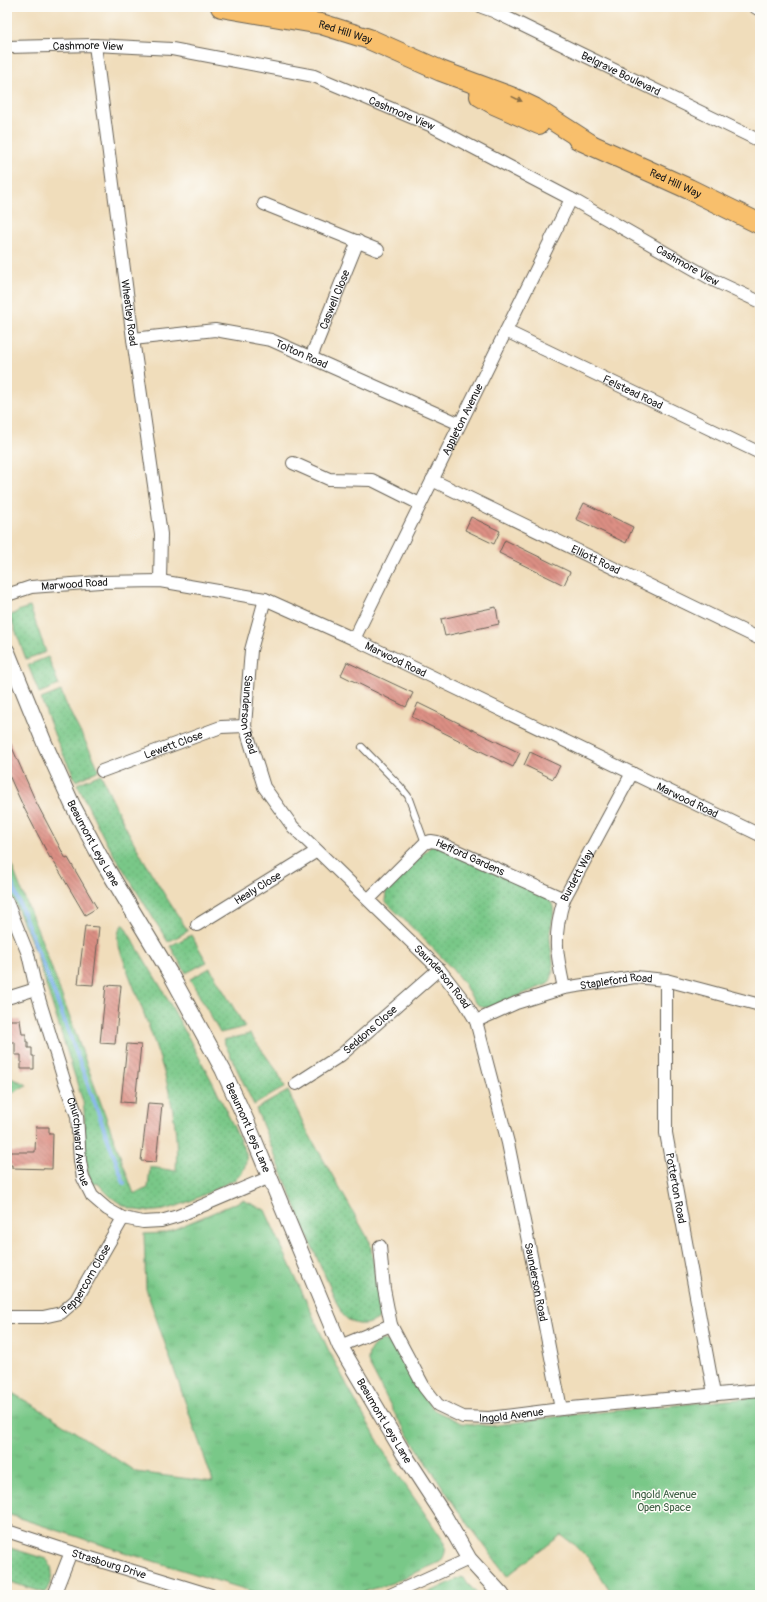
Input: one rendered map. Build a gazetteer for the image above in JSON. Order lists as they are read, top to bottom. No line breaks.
{"streets":{"highway":["Red Hill Way"],"street":["Cashmore View","Belgrave Boulevard","Caswell Close","Wheatley Road","Tolton Road","Felstead Road","Appleton Avenue","Elliott Road","Marwood Road","Saunderson Road","Lewett Close","Beaumont Leys Lane","Hefford Gardens","Burdett Way","Healy Close","Stapleford Road","Seddons Close","Churchward Avenue","Potterton Road","Peppercorn Close","Ingold Avenue","Strasbourg Drive"]},"crossings":[["Cashmore View","Wheatley Road"],["Cashmore View","Appleton Avenue"],["Caswell Close","Tolton Road"],["Wheatley Road","Tolton Road"],["Wheatley Road","Marwood Road"],["Tolton Road","Appleton Avenue"],["Felstead Road","Appleton Avenue"],["Appleton Avenue","Elliott Road"],["Appleton Avenue","Marwood Road"],["Marwood Road","Saunderson Road"],["Marwood Road","Burdett Way"],["Saunderson Road","Lewett Close"],["Saunderson Road","Hefford Gardens"],["Saunderson Road","Healy Close"],["Saunderson Road","Stapleford Road"],["Saunderson Road","Seddons Close"],["Saunderson Road","Ingold Avenue"],["Beaumont Leys Lane","Churchward Avenue"],["Hefford Gardens","Burdett Way"],["Burdett Way","Stapleford Road"],["Stapleford Road","Potterton Road"],["Churchward Avenue","Peppercorn Close"],["Potterton Road","Ingold Avenue"]],"parks":["Ingold Avenue Open Space"]}
